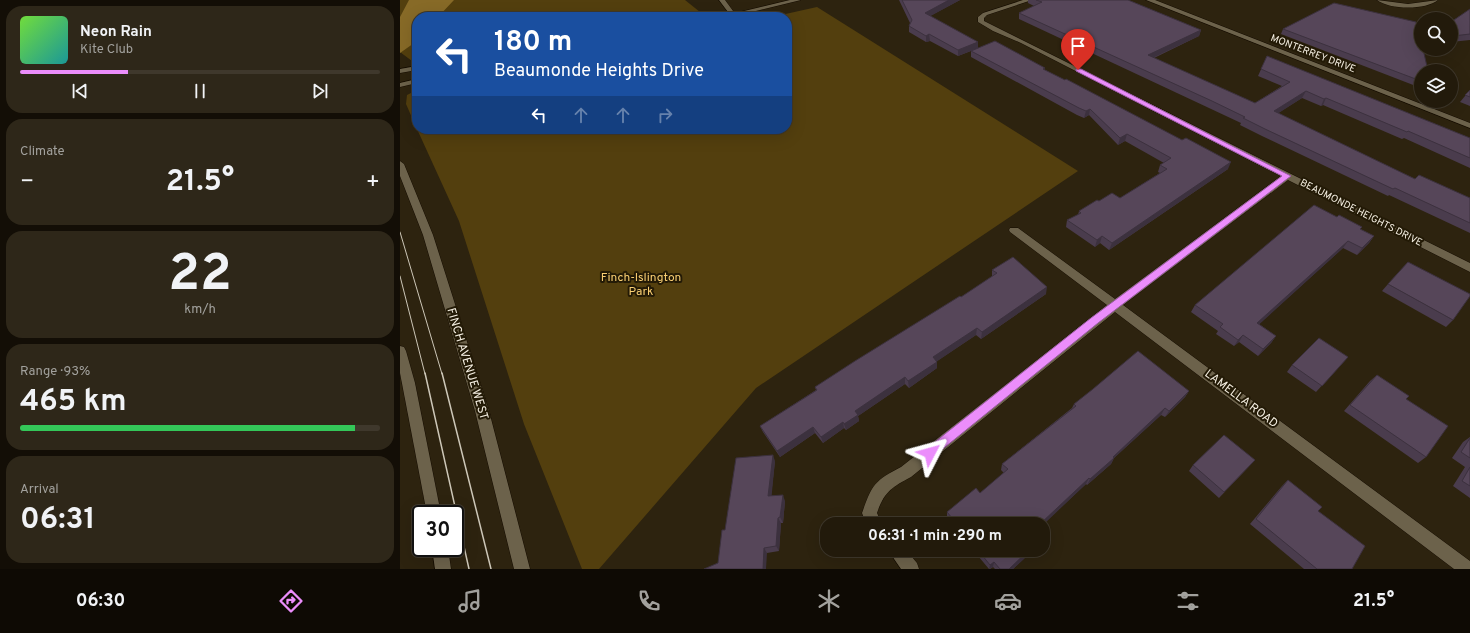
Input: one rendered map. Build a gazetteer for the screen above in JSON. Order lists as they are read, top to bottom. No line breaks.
{"streets":{"street":["MONTERREY DRIVE","BEAUMONDE HEIGHTS DRIVE","FINCH AVENUE WEST","LAMELLA ROAD"]},"parks":["Finch-Islington Park"],"page":{"turn":["180 m","Beaumonde Heights Drive"],"song":["Neon Rain","Kite Club"],"tile":["Climate",["22","km/h"],["Range · 93%","465 km"],["Arrival","06:31"]],"heat":["−","21.5°","+"],"limit":"30","trip":"06:31 · 1 min · 290 m","tabs":["06:30","21.5°"]}}
